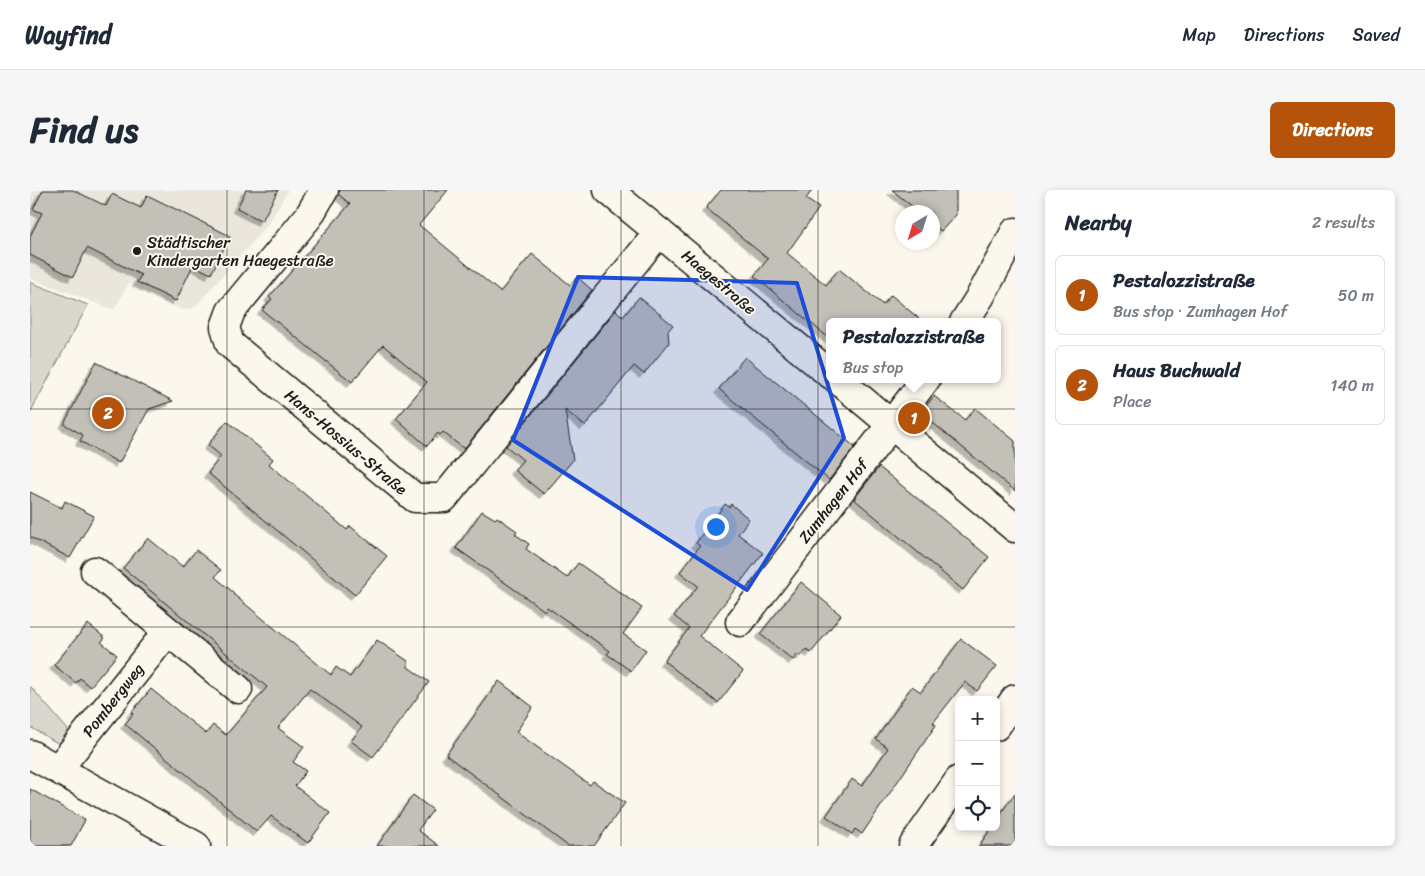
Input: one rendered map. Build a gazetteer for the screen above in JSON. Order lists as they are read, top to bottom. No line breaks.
{"streets":{"street":["Haegestraße","Hans-Hossius-Straße","Zumhagen Hof","Pombergweg"]},"crossings":[["Haegestraße","Hans-Hossius-Straße"]],"places":["Städtischer Kindergarten Haegestraße"],"north":"bottom left","page":{"header":"Wayfind","nav":["Map","Directions","Saved"],"title":"Find us","buttons":"Directions","heading":["Nearby","2 results"],"list":[{"mark":"1","name":"Pestalozzistraße","note":"Bus stop · Zumhagen Hof","value":"50 m"},{"mark":"2","name":"Haus Buchwald","note":"Place","value":"140 m"}],"popup":["Pestalozzistraße","Bus stop"],"pins":["2","1"],"map_buttons":["+","−"]}}
